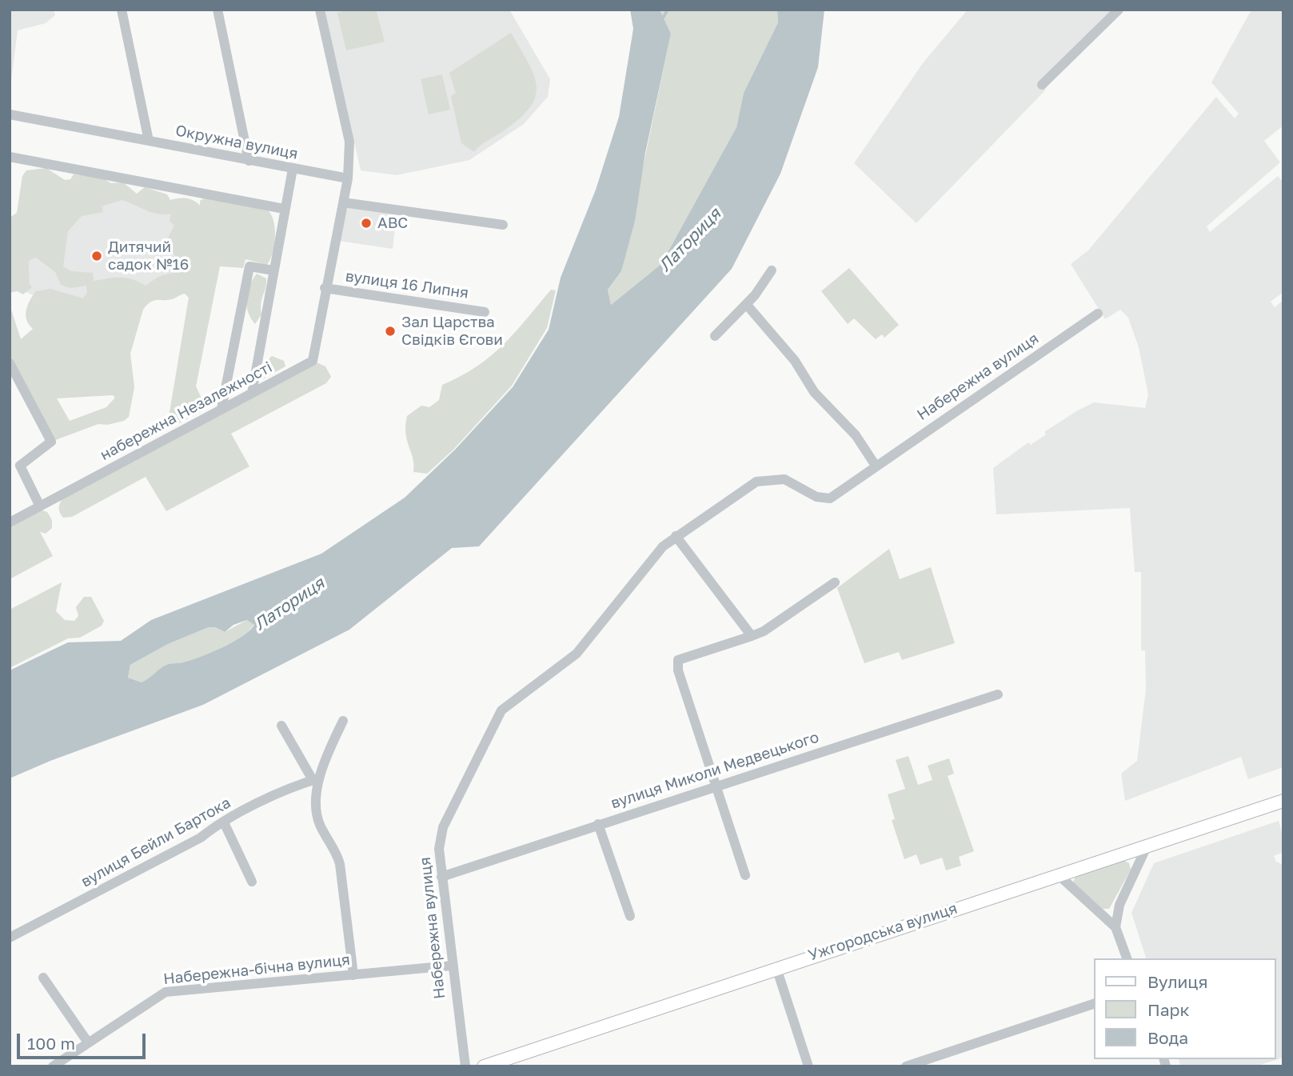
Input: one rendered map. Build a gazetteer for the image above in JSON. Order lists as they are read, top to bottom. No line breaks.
{"streets":{"main road":["Ужгородська вулиця"],"street":["Окружна вулиця","вулиця 16 Липня","Набережна вулиця","набережна Незалежності","вулиця Миколи Медвецького","вулиця Бейли Бартока","Набережна-бічна вулиця"]},"crossings":[["вулиця 16 Липня","набережна Незалежності"],["Набережна вулиця","вулиця Миколи Медвецького"],["Набережна вулиця","Набережна-бічна вулиця"]],"water":["Латориця"],"places":["ABC","Дитячий садок №16","Зал Царства Свідків Єгови"],"legend":["Вулиця","Парк","Вода"],"scale_bar":"100 m"}
